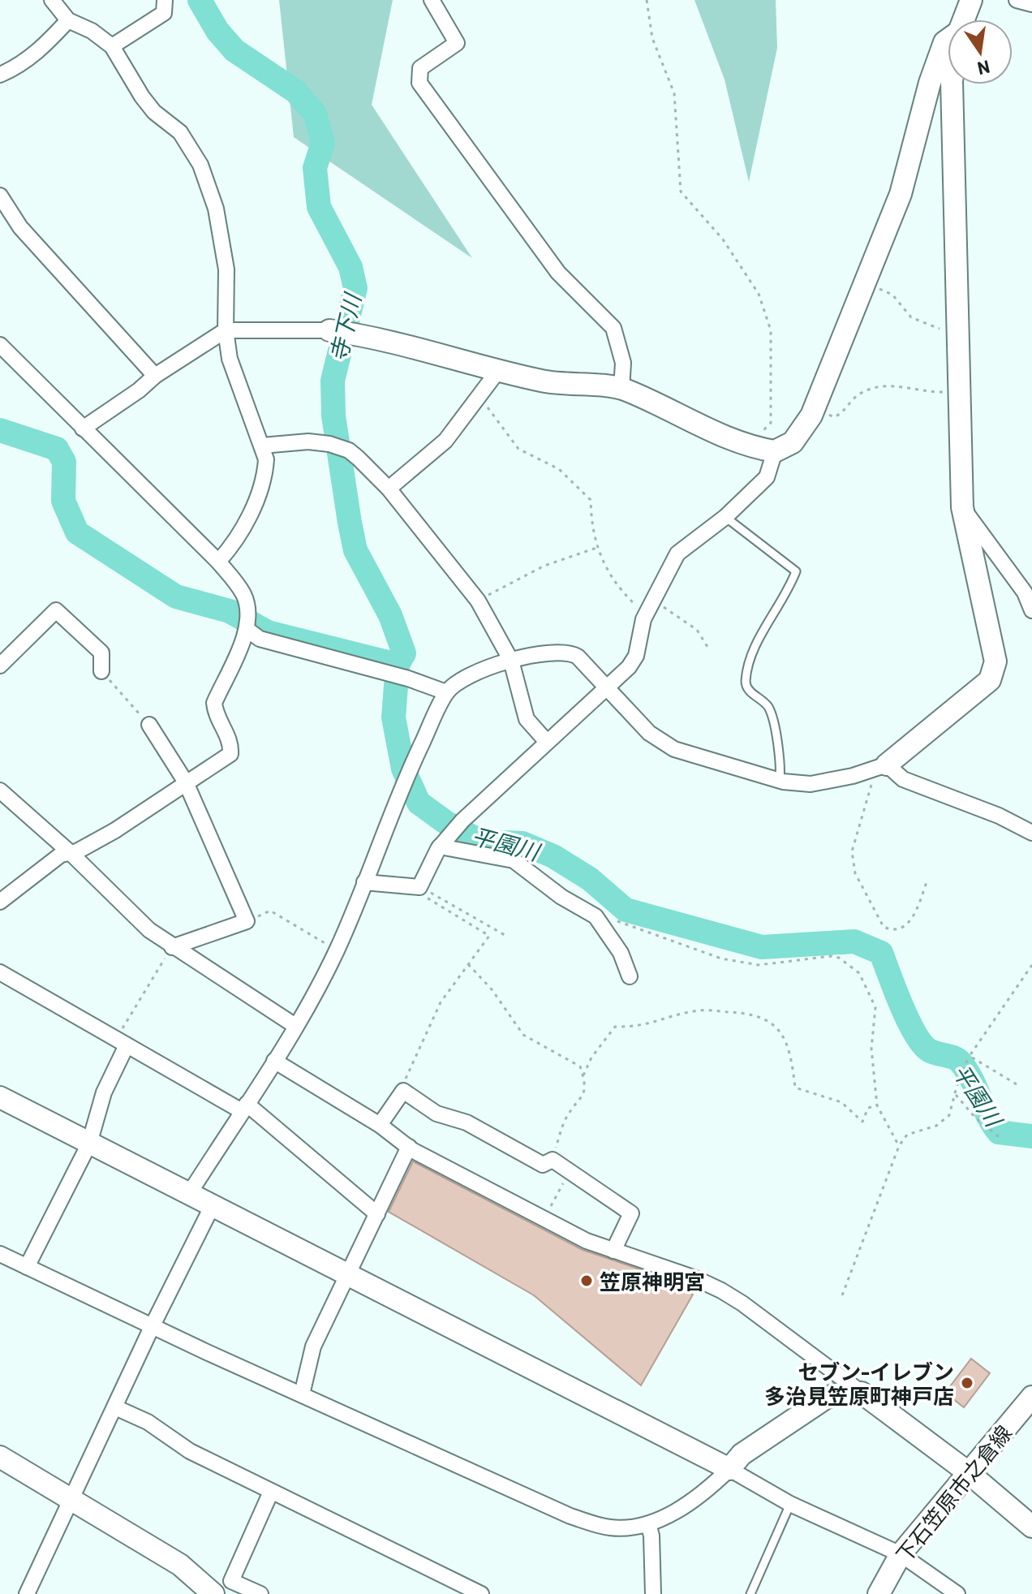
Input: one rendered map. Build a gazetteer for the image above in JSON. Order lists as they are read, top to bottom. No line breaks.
{"streets":{"street":["下石笠原市之倉線"]},"water":["寺下川","平園川"],"places":["笠原神明宮","セブン-イレブン 多治見笠原町神戸店"],"north":"bottom"}
